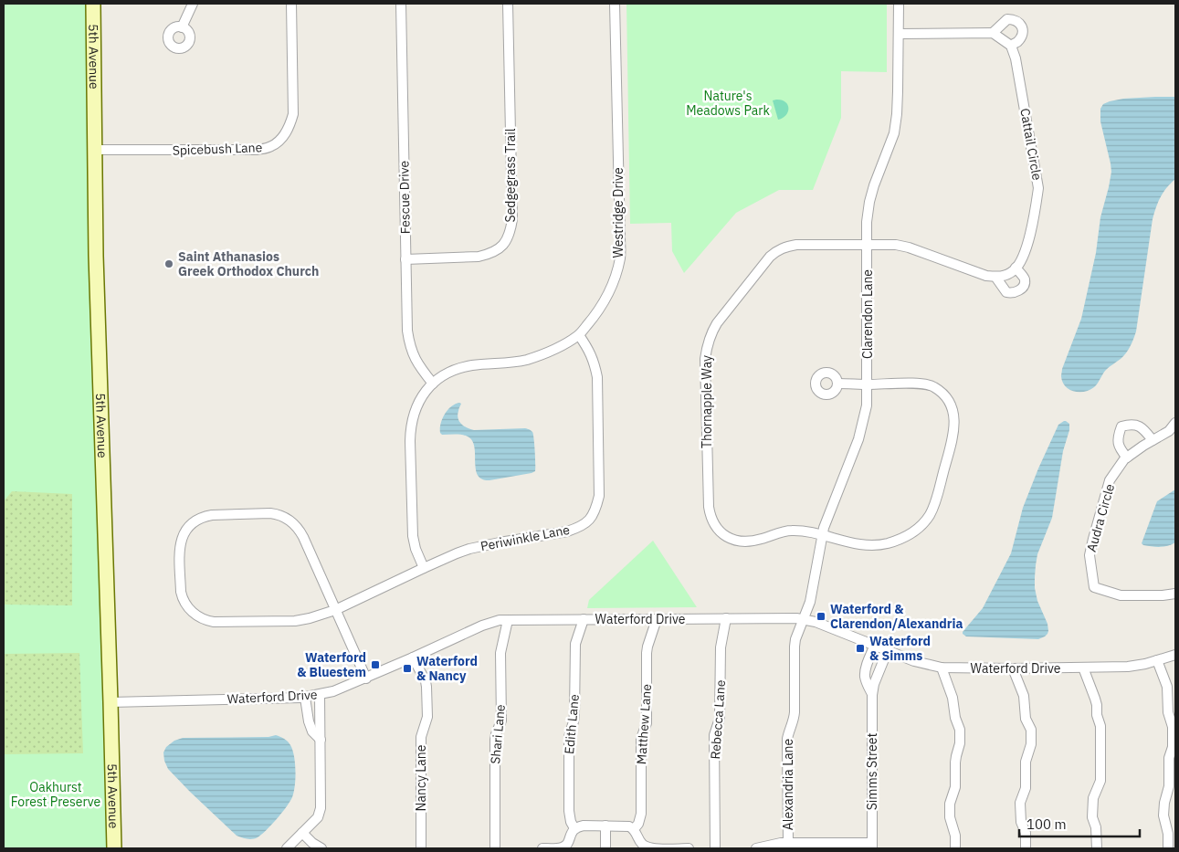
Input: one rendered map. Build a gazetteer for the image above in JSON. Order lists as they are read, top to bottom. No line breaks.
{"streets":{"street":["5th Avenue","Cattail Circle","Spicebush Lane","Sedgegrass Trail","Fescue Drive","Westridge Drive","Clarendon Lane","Thornapple Way","Audra Circle","Periwinkle Lane","Waterford Drive","Rebecca Lane","Edith Lane","Matthew Lane","Shari Lane","Simms Street","Nancy Lane","Alexandria Lane"]},"crossings":[["5th Avenue","Spicebush Lane"],["5th Avenue","Waterford Drive"],["Sedgegrass Trail","Fescue Drive"],["Fescue Drive","Westridge Drive"],["Westridge Drive","Periwinkle Lane"],["Clarendon Lane","Thornapple Way"],["Clarendon Lane","Waterford Drive"],["Clarendon Lane","Alexandria Lane"],["Waterford Drive","Rebecca Lane"],["Waterford Drive","Edith Lane"],["Waterford Drive","Matthew Lane"],["Waterford Drive","Shari Lane"],["Waterford Drive","Simms Street"],["Waterford Drive","Nancy Lane"],["Waterford Drive","Alexandria Lane"]],"parks":["Nature's Meadows Park","Oakhurst Forest Preserve"],"places":{"other":["Saint Athanasios Greek Orthodox Church"],"transit":["Waterford & Clarendon/Alexandria","Waterford & Simms","Waterford & Bluestem","Waterford & Nancy"]},"scale_bar":"100 m"}
